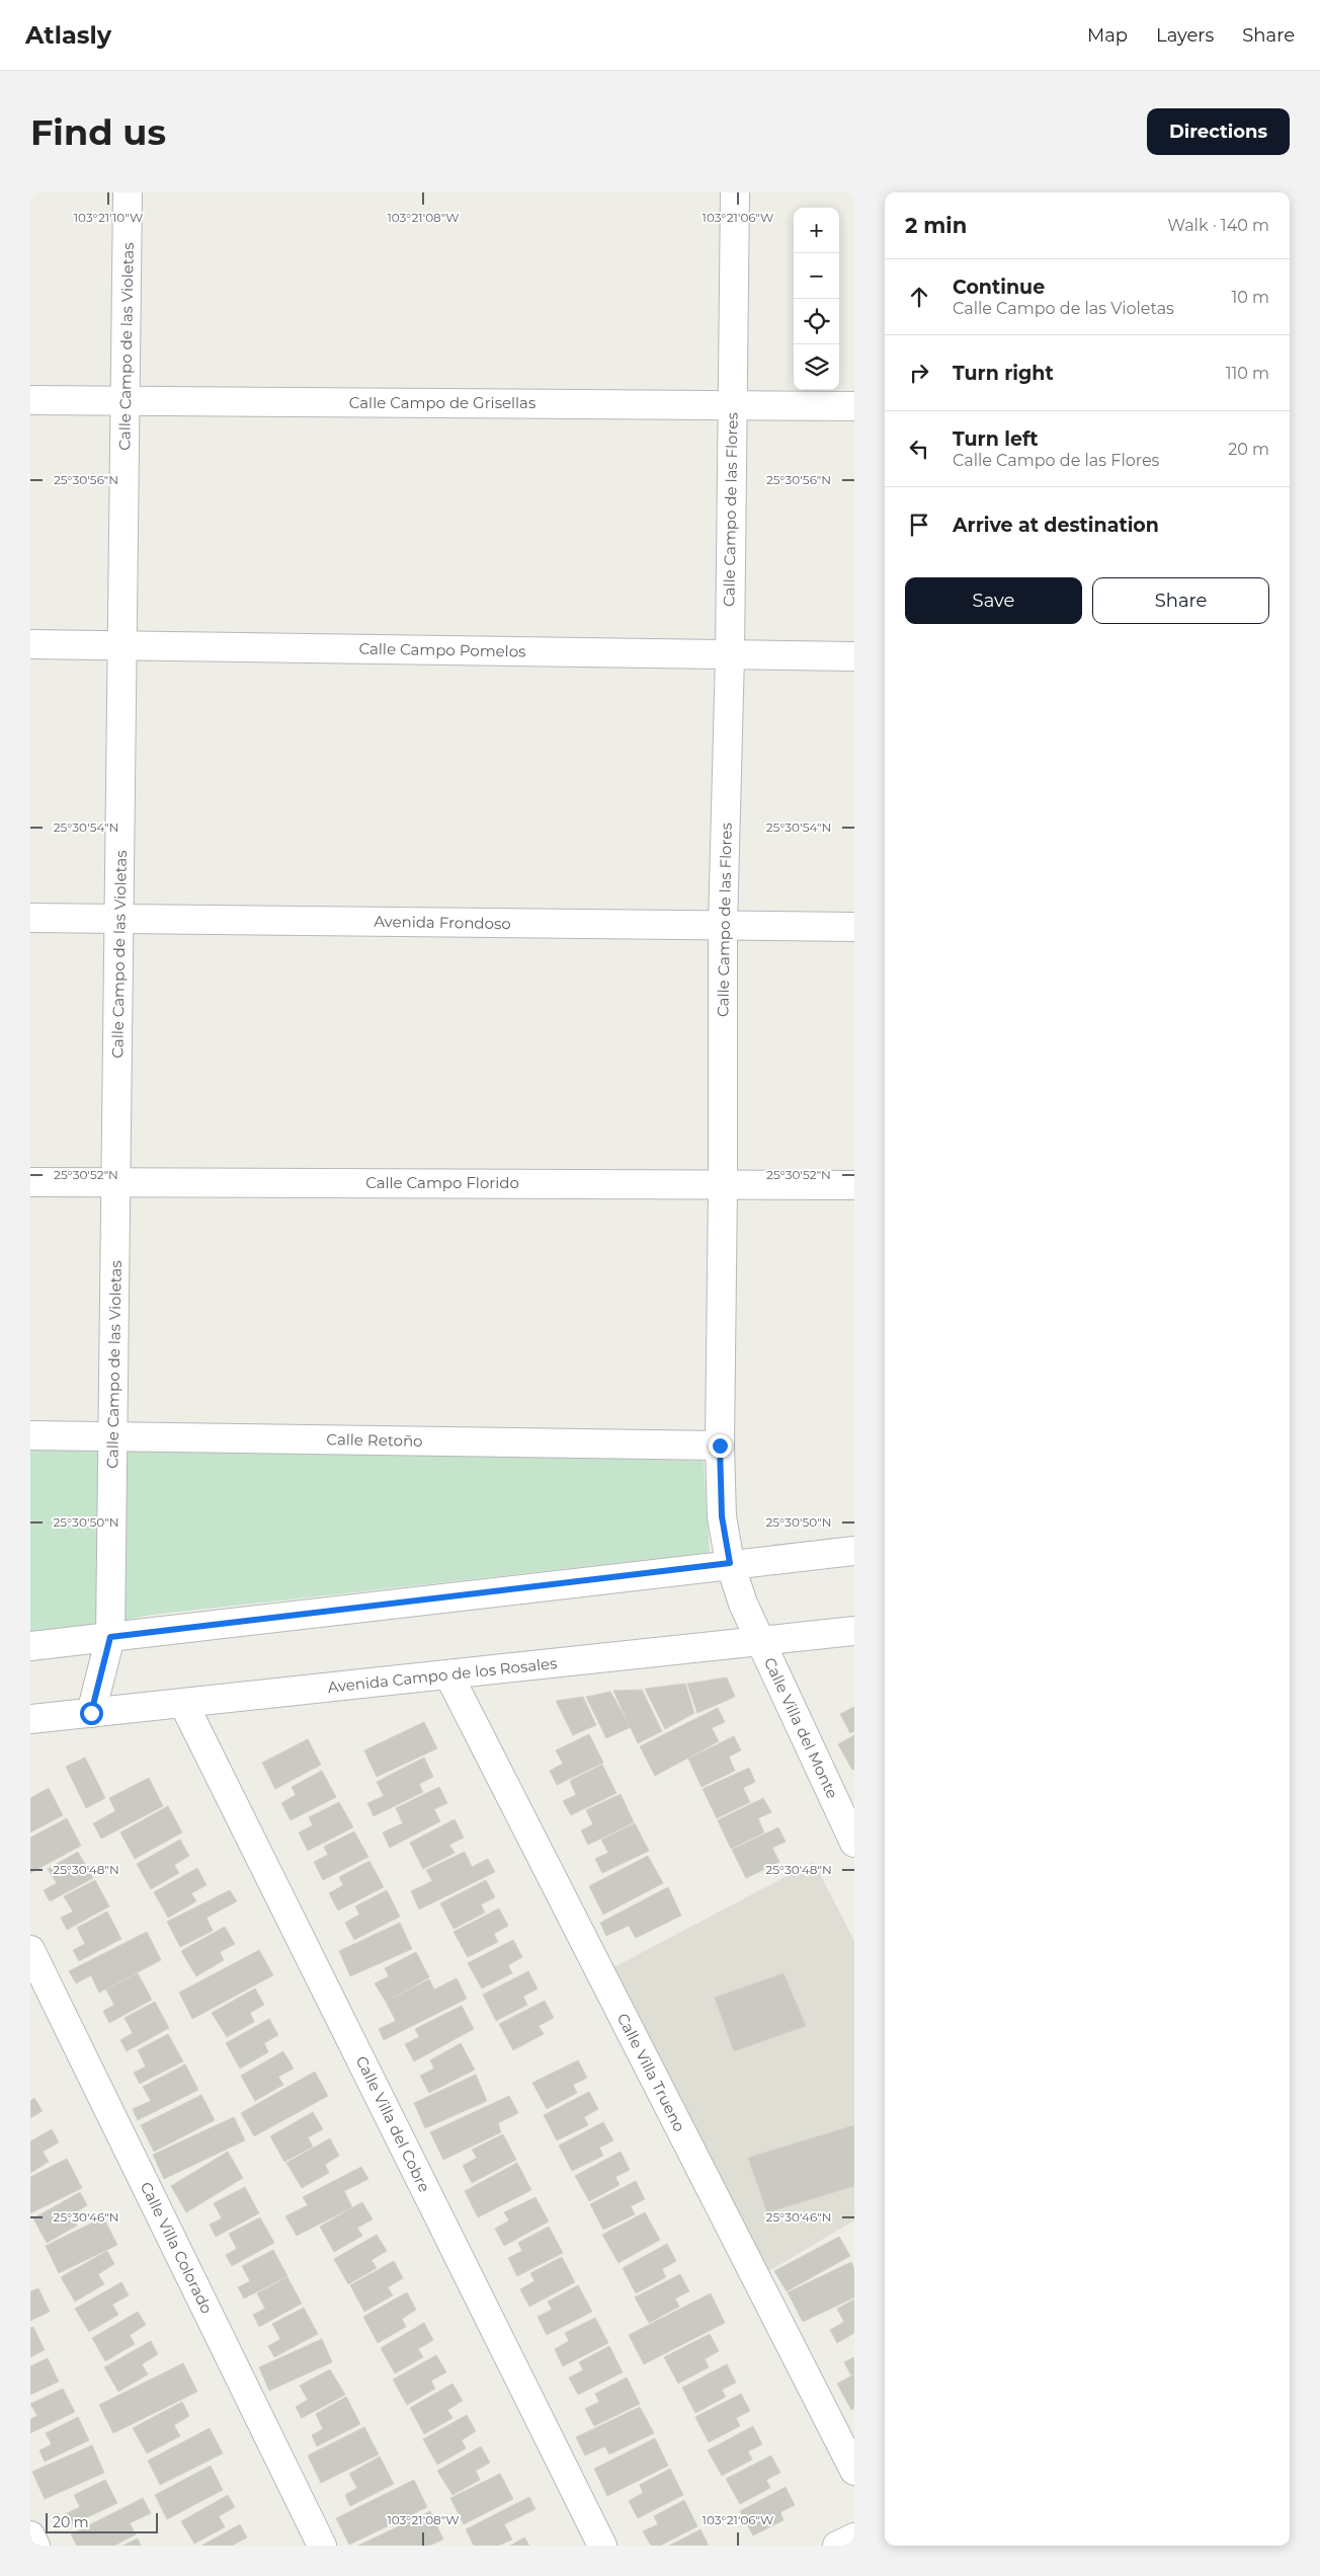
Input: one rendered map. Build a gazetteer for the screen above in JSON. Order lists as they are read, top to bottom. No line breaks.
{"streets":{"street":["Calle Campo de las Violetas","Calle Campo de Grisellas","Calle Campo de las Flores","Calle Campo Pomelos","Avenida Frondoso","Calle Campo Florido","Calle Retoño","Avenida Campo de los Rosales","Calle Villa del Monte","Calle Villa Trueno","Calle Villa del Cobre","Calle Villa Colorado"]},"crossings":[["Calle Campo de las Violetas","Calle Campo de Grisellas"],["Calle Campo de las Violetas","Calle Campo Pomelos"],["Calle Campo de las Violetas","Avenida Frondoso"],["Calle Campo de las Violetas","Calle Campo Florido"],["Calle Campo de las Violetas","Calle Retoño"],["Calle Campo de las Violetas","Avenida Campo de los Rosales"],["Calle Campo de Grisellas","Calle Campo de las Flores"],["Calle Campo de las Flores","Calle Campo Pomelos"],["Calle Campo de las Flores","Avenida Frondoso"],["Calle Campo de las Flores","Calle Campo Florido"],["Calle Campo de las Flores","Calle Retoño"],["Calle Campo de las Flores","Avenida Campo de los Rosales"],["Calle Campo de las Flores","Calle Villa del Monte"],["Avenida Campo de los Rosales","Calle Villa del Monte"],["Avenida Campo de los Rosales","Calle Villa Trueno"],["Avenida Campo de los Rosales","Calle Villa del Cobre"]],"scale_bar":"20 m","page":{"header":"Atlasly","nav":["Map","Layers","Share"],"buttons":["Directions",["Save","Share"]],"title":"Find us","heading":["2 min","Walk · 140 m"],"map_buttons":["+","−"],"list":[["Continue","Calle Campo de las Violetas","10 m"],["Turn right","110 m"],["Turn left","Calle Campo de las Flores","20 m"],"Arrive at destination"],"scale":"20 m"},"coordinates":["103°21'10\"W","103°21'08\"W","103°21'06\"W","25°30'56\"N","25°30'54\"N","25°30'52\"N","25°30'50\"N","25°30'48\"N","25°30'46\"N"]}
